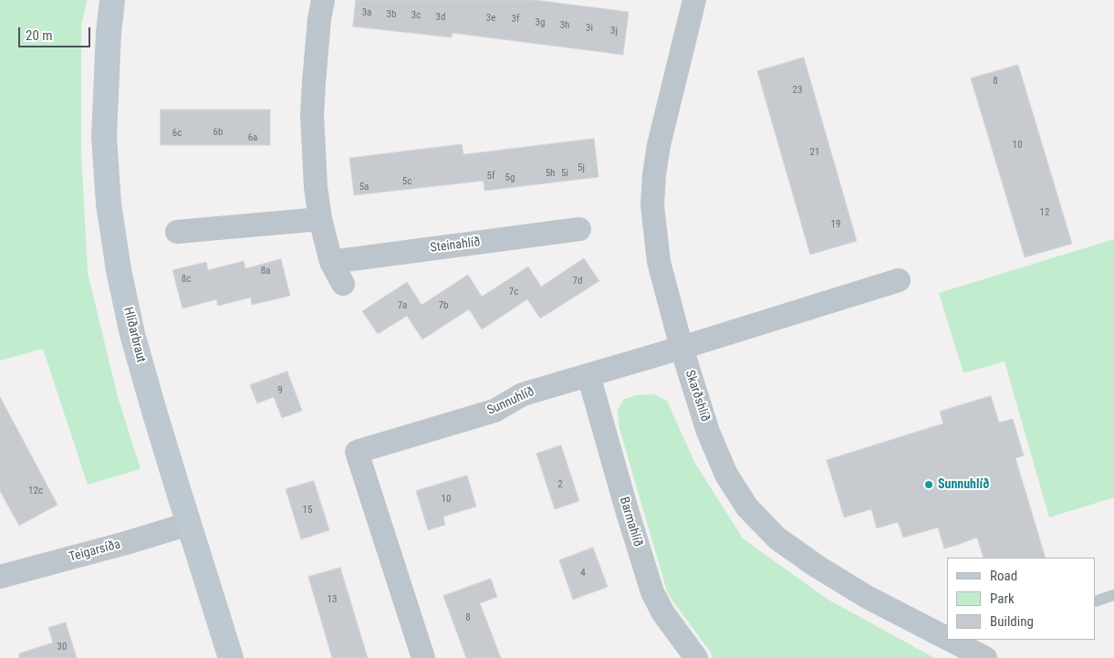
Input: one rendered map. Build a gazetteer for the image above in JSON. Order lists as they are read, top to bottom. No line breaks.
{"streets":{"main road":["Hlíðarbraut"],"street":["Steinahlíð","Skarðshlíð","Sunnuhlíð","Barmahlíð","Teigarsíða"]},"crossings":[["Hlíðarbraut","Teigarsíða"],["Skarðshlíð","Sunnuhlíð"],["Sunnuhlíð","Barmahlíð"]],"places":["Sunnuhlíð"],"house_numbers":["3a","3b","3c","3d","3e","3f","3g","3h","3i","3j","8","23","6b","6c","6a","10","21","5j","5h","5i","5f","5g","5c","5a","12","19","8a","8c","7d","7c","7a","7b","9","2","12c","10","15","4","13","8","30"],"legend":["Road","Park","Building"],"scale_bar":"20 m"}
